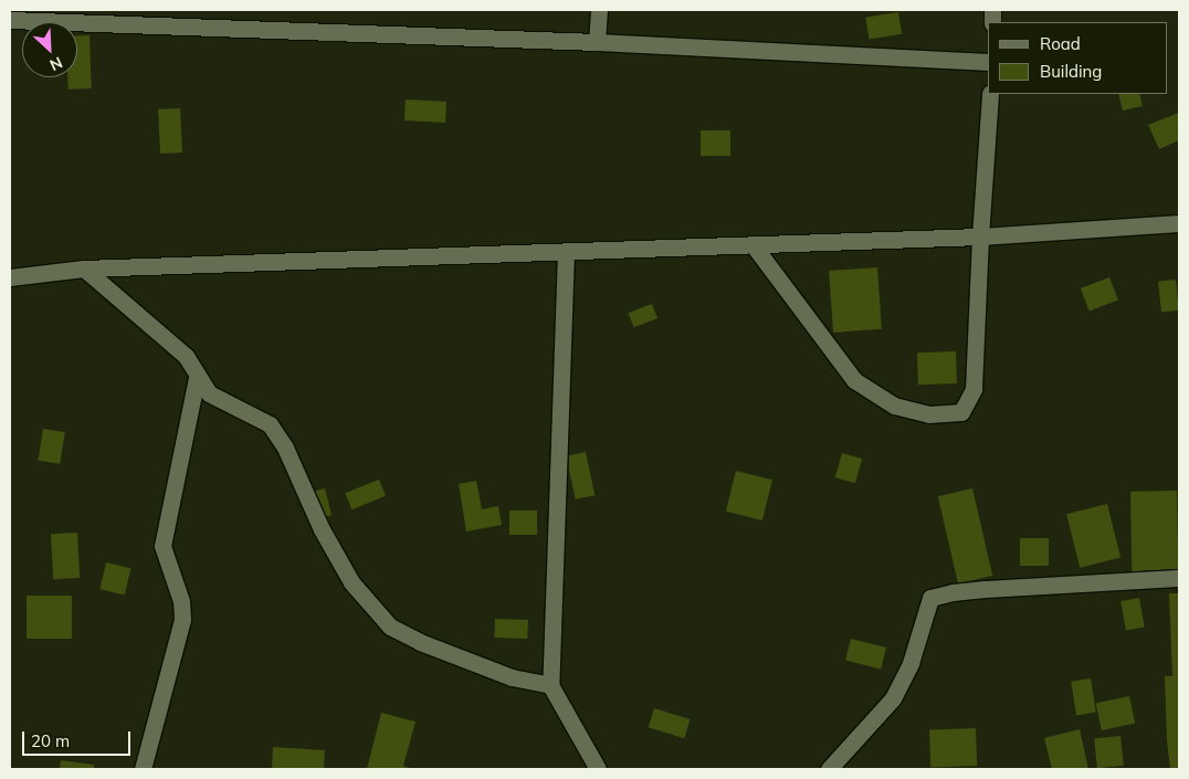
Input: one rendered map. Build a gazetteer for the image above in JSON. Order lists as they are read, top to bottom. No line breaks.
{"legend":["Road","Building"],"scale_bar":"20 m","north":"bottom right"}
